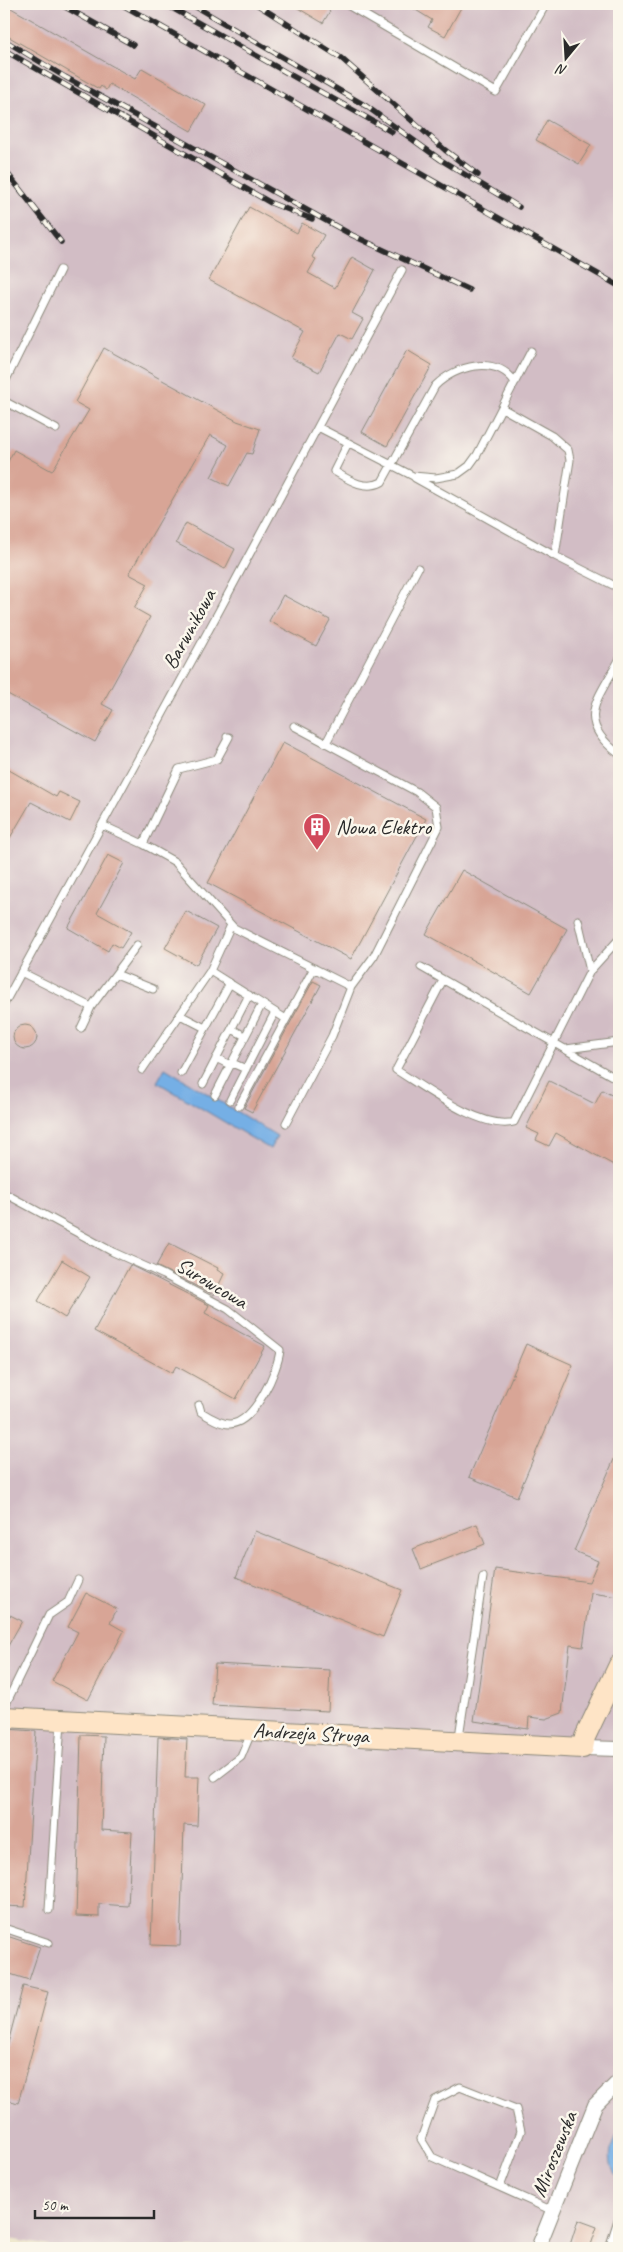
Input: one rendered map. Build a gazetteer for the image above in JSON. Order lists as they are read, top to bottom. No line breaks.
{"streets":{"street":["Andrzeja Struga","Miroszewska"],"lane":["Barwnikowa","Surowcowa"]},"places":{"building":["Nowa Elektro"]},"scale_bar":"50 m","north":"bottom"}
